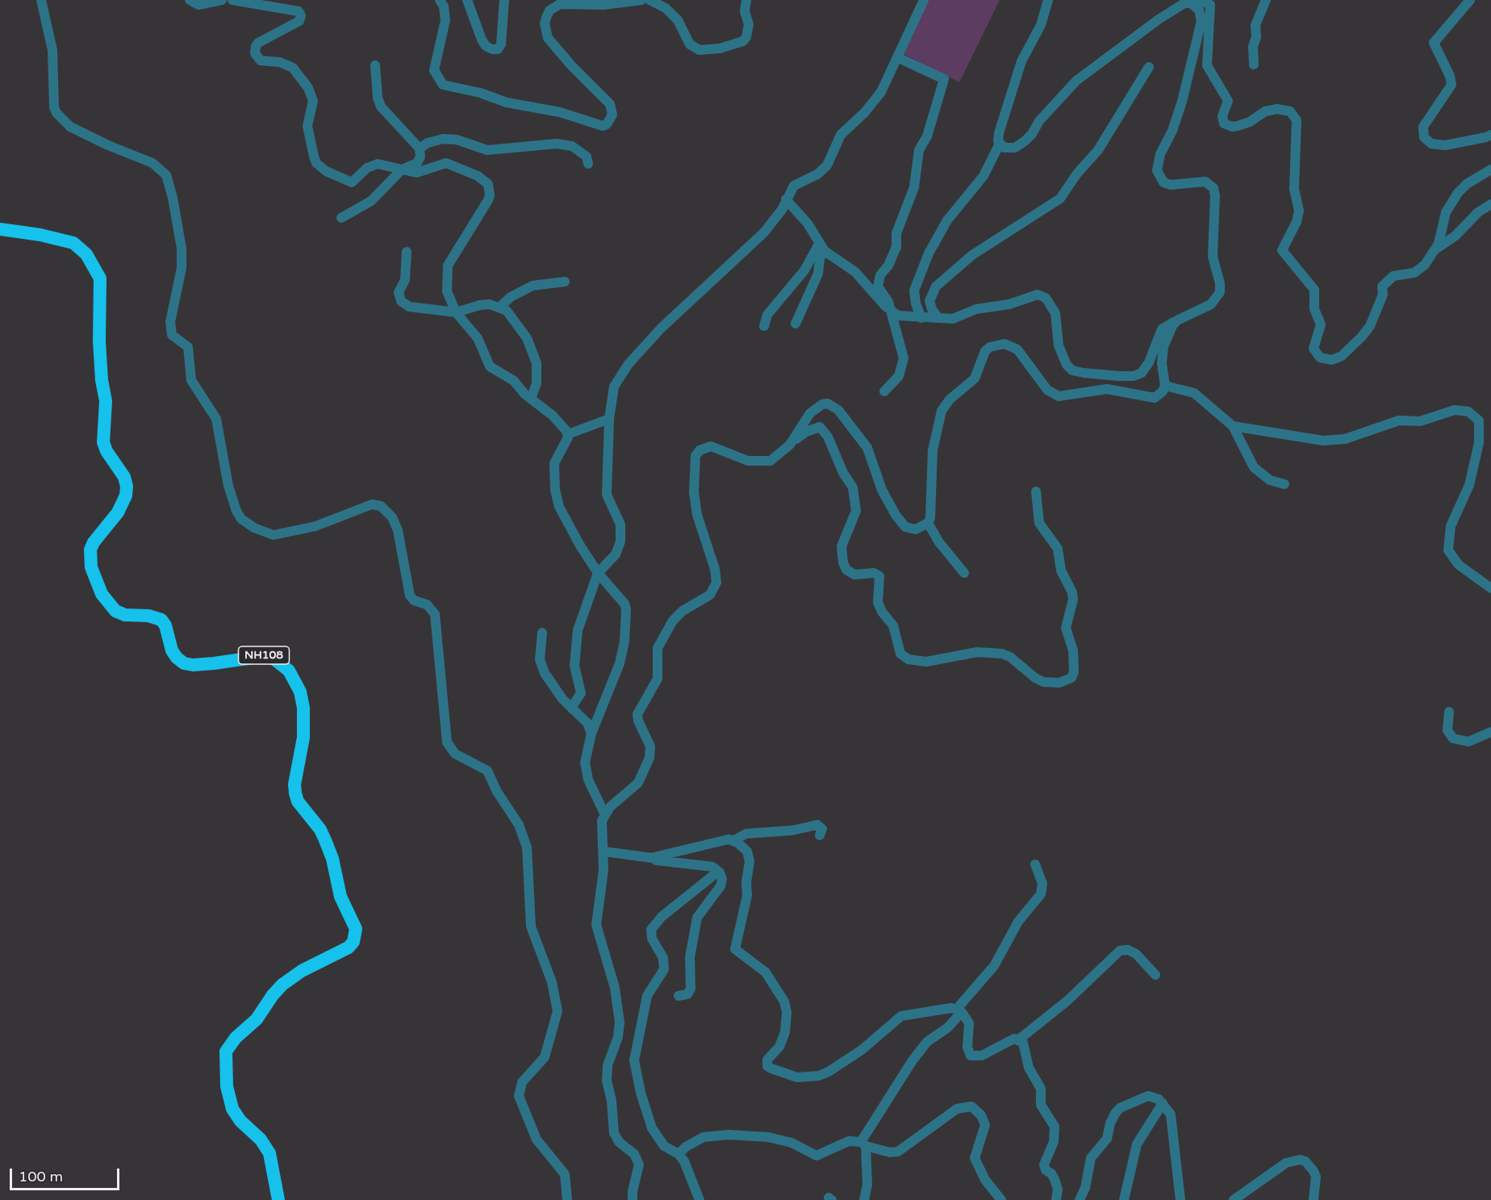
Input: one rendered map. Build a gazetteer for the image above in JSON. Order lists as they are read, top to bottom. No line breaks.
{"streets":{"highway":["NH108"]},"scale_bar":"100 m"}
